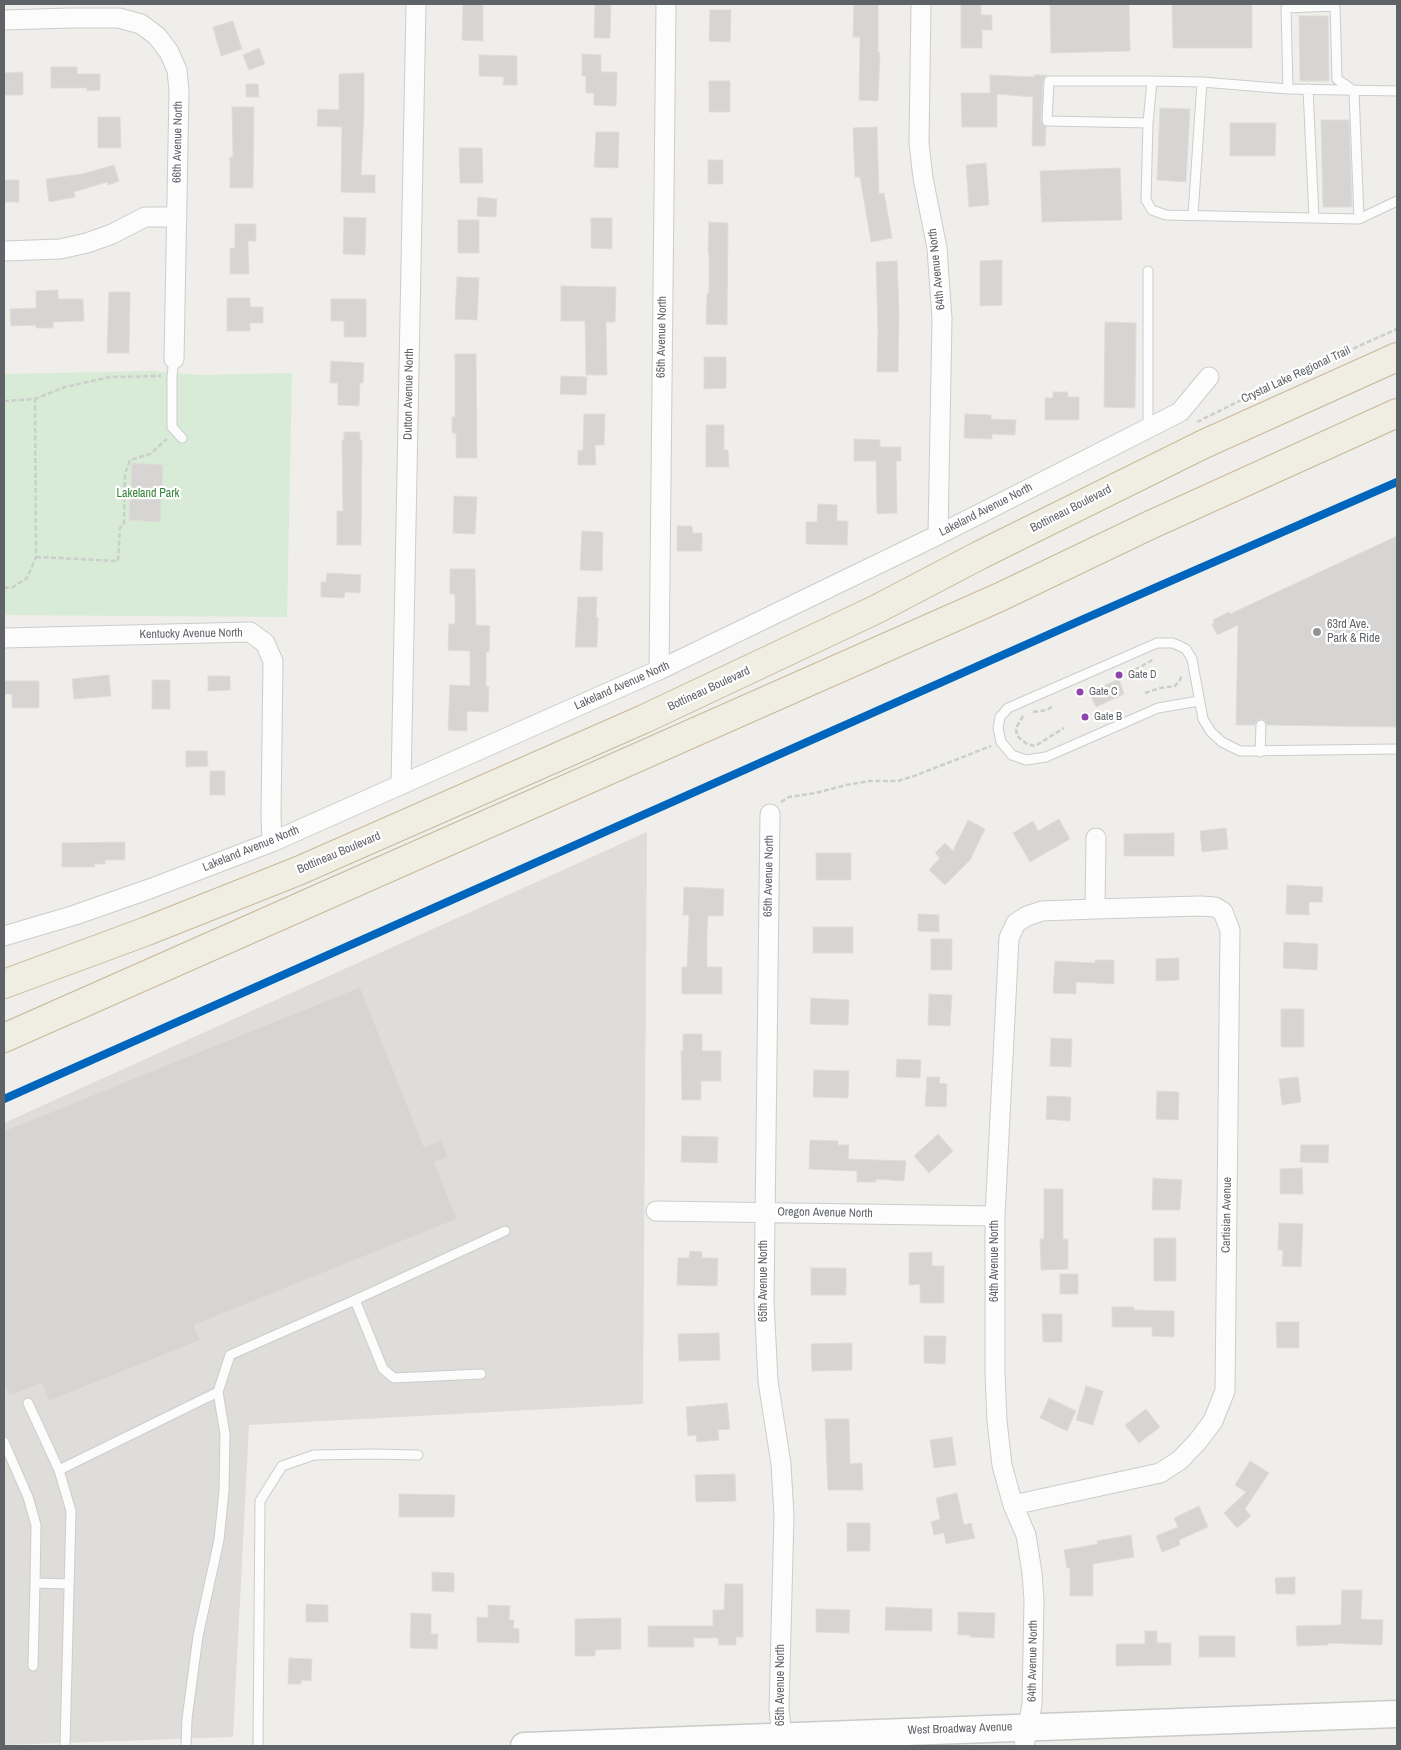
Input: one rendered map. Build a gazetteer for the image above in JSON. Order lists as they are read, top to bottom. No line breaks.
{"streets":{"highway":["Bottineau Boulevard"],"street":["66th Avenue North","64th Avenue North","65th Avenue North","Dutton Avenue North","Lakeland Avenue North","Kentucky Avenue North","Oregon Avenue North","Cartisian Avenue","West Broadway Avenue"],"path":["Crystal Lake Regional Trail"]},"crossings":[["64th Avenue North","Lakeland Avenue North"],["64th Avenue North","Oregon Avenue North"],["64th Avenue North","Cartisian Avenue"],["64th Avenue North","West Broadway Avenue"],["65th Avenue North","Lakeland Avenue North"],["65th Avenue North","Oregon Avenue North"],["65th Avenue North","West Broadway Avenue"],["Dutton Avenue North","Lakeland Avenue North"],["Lakeland Avenue North","Kentucky Avenue North"]],"parks":["Lakeland Park"],"places":["63rd Ave. Park & Ride","Gate D","Gate C","Gate B"]}
